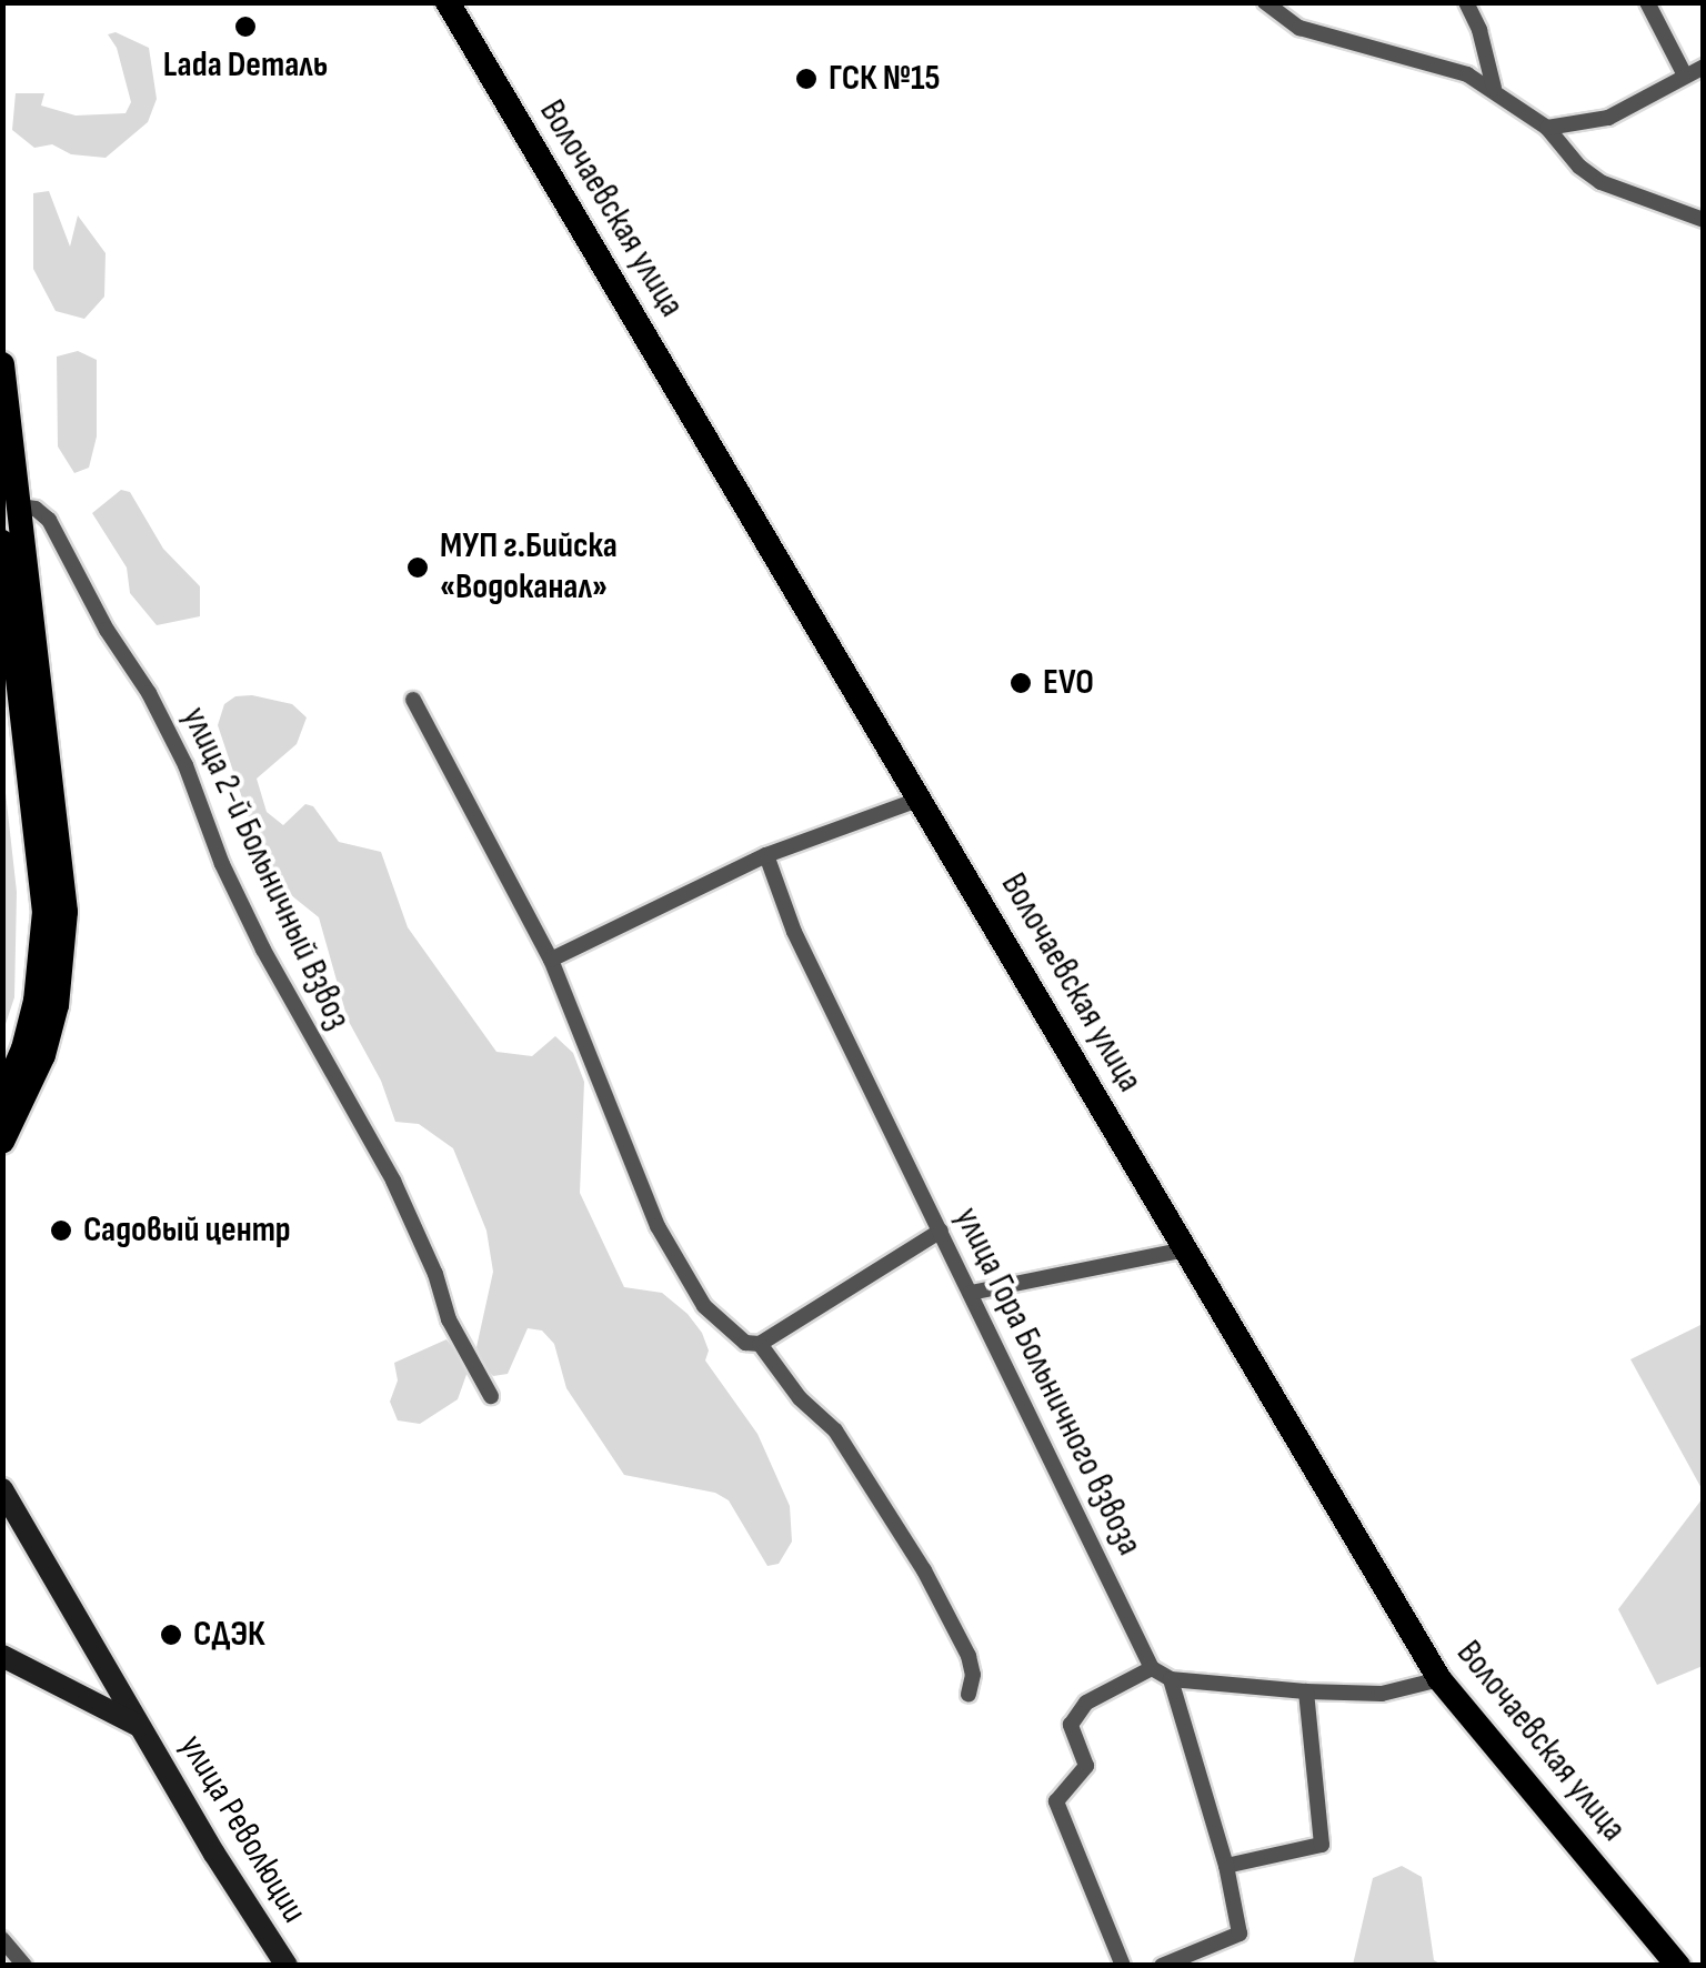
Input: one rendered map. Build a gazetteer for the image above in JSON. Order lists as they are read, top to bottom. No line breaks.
{"streets":{"main road":["Волочаевская улица","улица Революции"],"street":["улица 2-й Больничный Взвоз","улица Гора Больничного взвоза"]},"places":["Lada Dеталь","ГСК №15","МУП г.Бийска «Водоканал»","EVO","Садовый центр","СДЭК"]}
